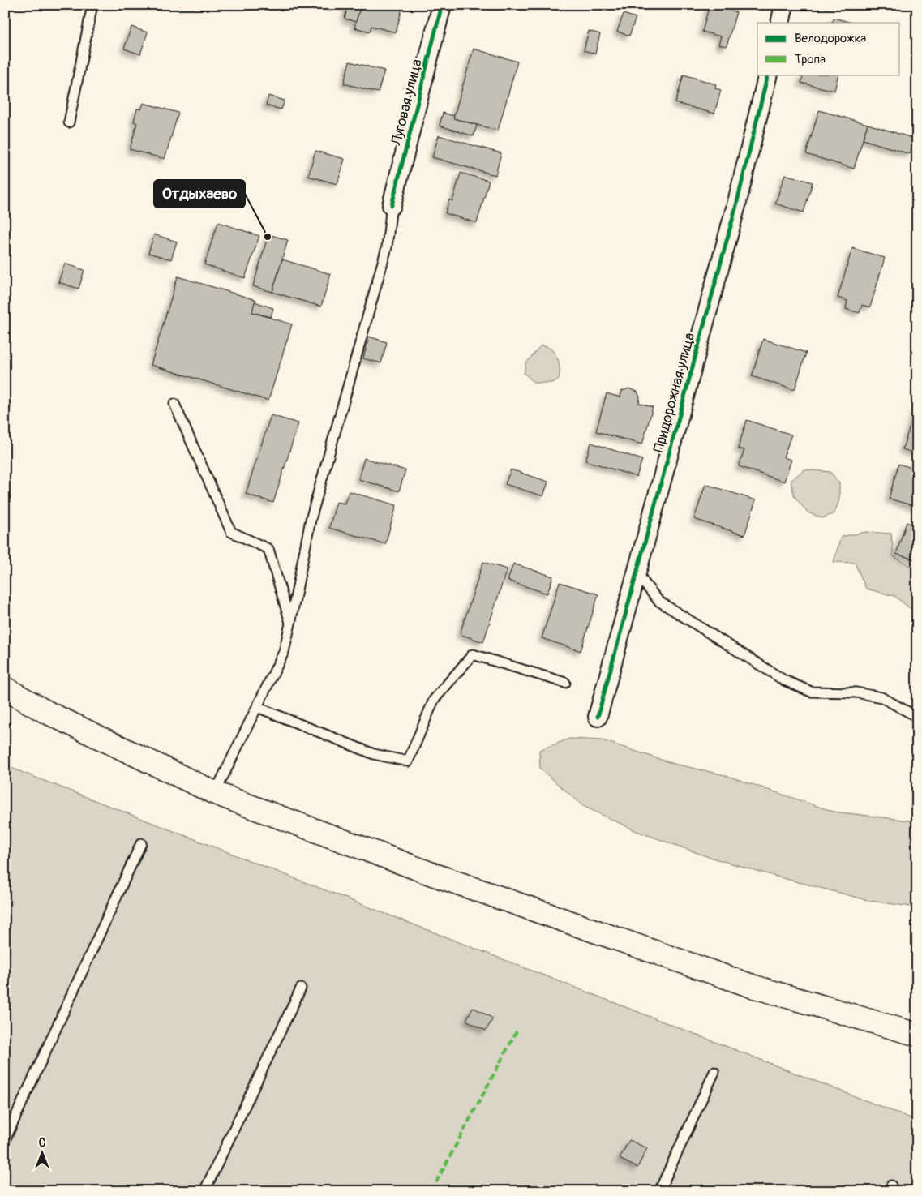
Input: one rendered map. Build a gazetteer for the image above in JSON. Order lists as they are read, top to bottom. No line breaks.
{"streets":{"street":["Луговая улица","Придорожная улица"]},"places":["Отдыхаево"],"legend":["Велодорожка","Тропа"],"north":"top"}
